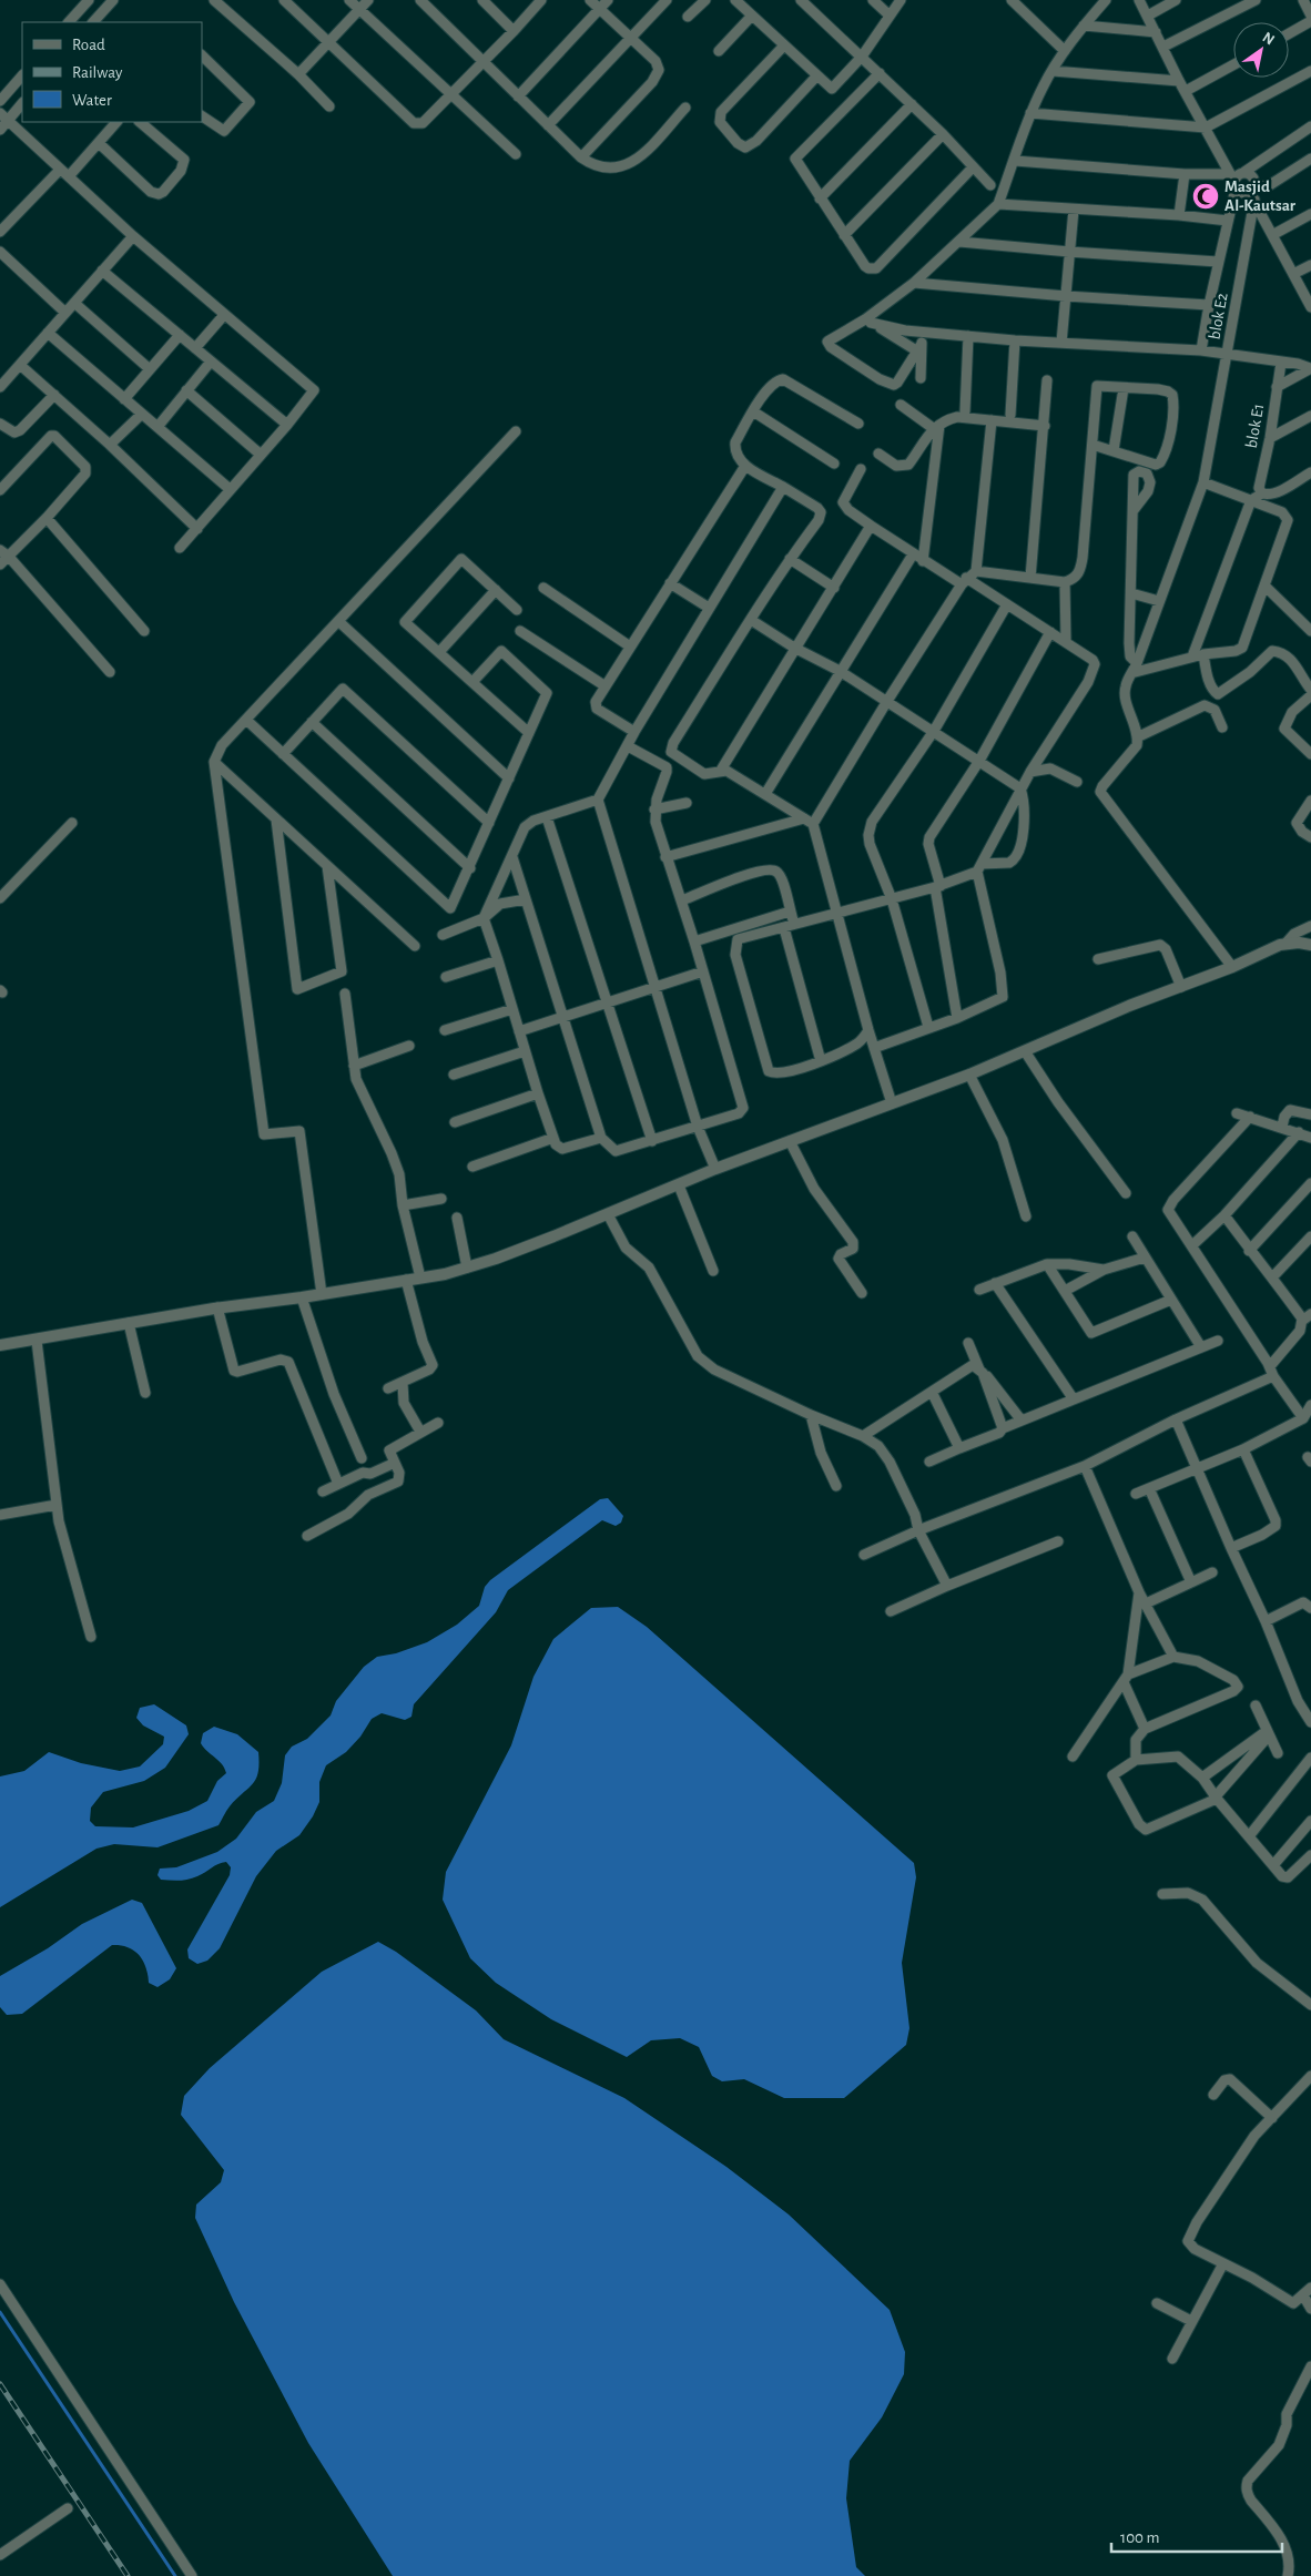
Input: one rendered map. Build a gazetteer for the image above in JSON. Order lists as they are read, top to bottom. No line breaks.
{"streets":{"street":["blok E2","blok E1"]},"crossings":[["blok E2","blok E1"]],"places":{"mosque":["Masjid Al-Kautsar"]},"legend":["Road","Railway","Water"],"scale_bar":"100 m","north":"top right"}
